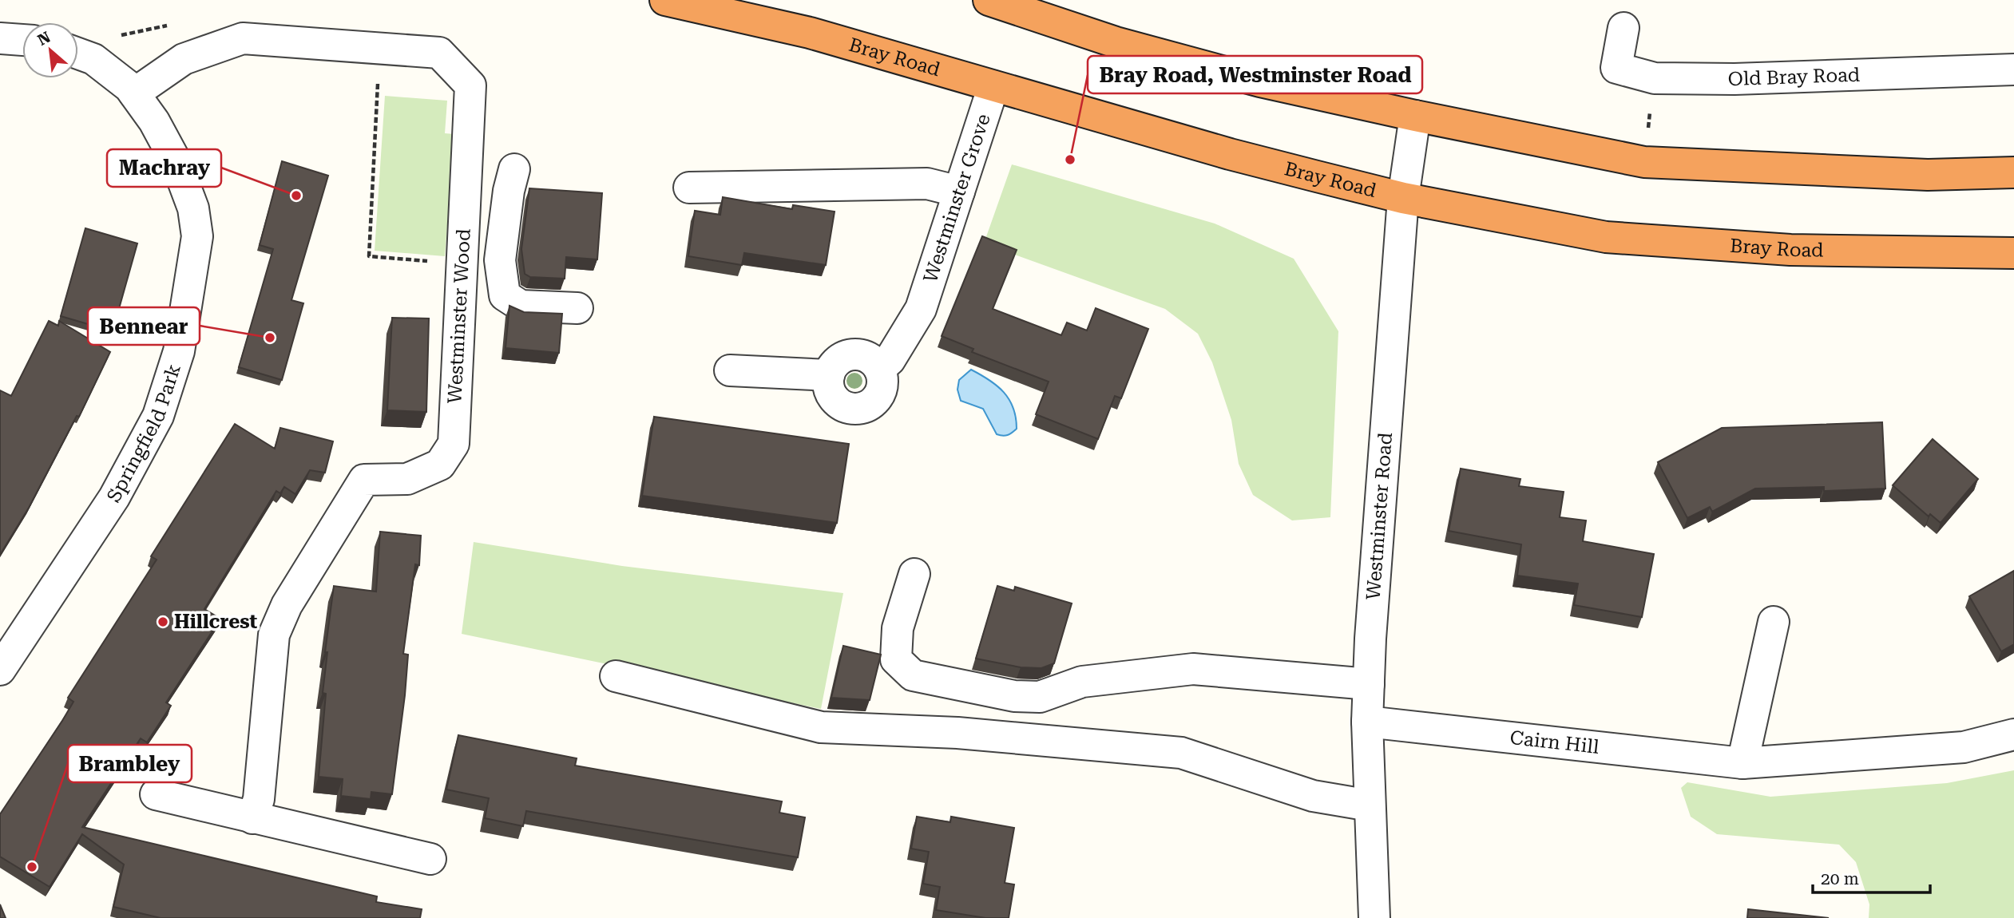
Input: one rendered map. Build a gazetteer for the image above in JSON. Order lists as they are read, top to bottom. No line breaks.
{"streets":{"highway":["Bray Road"],"street":["Old Bray Road","Westminster Grove","Westminster Wood","Springfield Park","Westminster Road","Cairn Hill"]},"crossings":[["Bray Road","Westminster Grove"],["Bray Road","Westminster Road"],["Westminster Wood","Springfield Park"],["Westminster Road","Cairn Hill"]],"places":["Bray Road, Westminster Road","Machray","Bennear","Hillcrest","Brambley"],"scale_bar":"20 m","north":"top left"}
